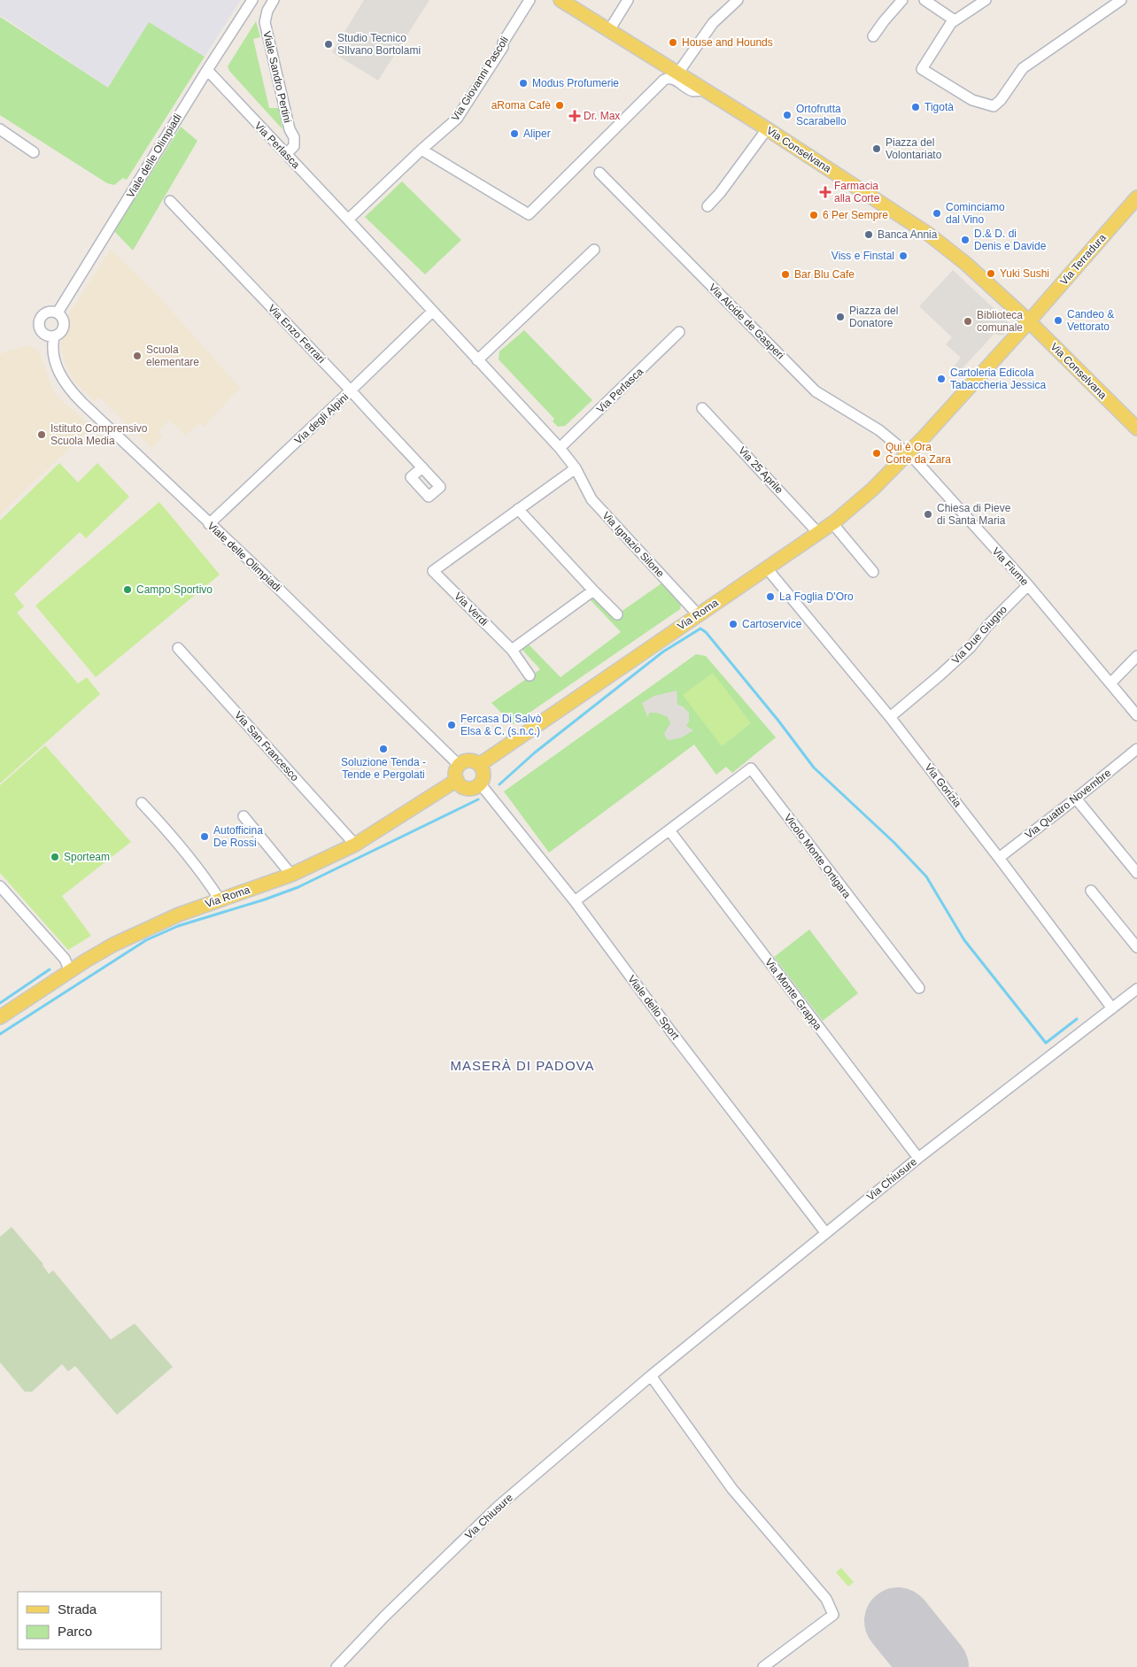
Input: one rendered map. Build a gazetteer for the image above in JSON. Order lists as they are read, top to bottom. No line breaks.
{"streets":{"main road":["Via Conselvana","Via Terradura","Via Roma"],"street":["Viale Sandro Pertini","Via Giovanni Pascoli","Via Perlasca","Viale delle Olimpiadi","Via Alcide de Gasperi","Via Enzo Ferrari","Via degli Alpini","Via 25 Aprile","Via Ignazio Silone","Via Fiume","Via Verdi","Via Due Giugno","Via San Francesco","Via Gorizia","Via Quattro Novembre","Vicolo Monte Ortigara","Via Monte Grappa","Viale dello Sport","Via Chiusure"]},"crossings":[["Viale Sandro Pertini","Via Perlasca"],["Via Perlasca","Viale delle Olimpiadi"],["Via Perlasca","Via degli Alpini"],["Via Perlasca","Via Ignazio Silone"],["Via Perlasca","Via Verdi"],["Via Conselvana","Via Terradura"],["Viale delle Olimpiadi","Via degli Alpini"],["Viale delle Olimpiadi","Via Roma"],["Viale delle Olimpiadi","Viale dello Sport"],["Via Terradura","Via Alcide de Gasperi"],["Via Terradura","Via Fiume"],["Via Terradura","Via Roma"],["Via Alcide de Gasperi","Via Fiume"],["Via Alcide de Gasperi","Via Roma"],["Via Enzo Ferrari","Via degli Alpini"],["Via 25 Aprile","Via Roma"],["Via Ignazio Silone","Via Verdi"],["Via Ignazio Silone","Via Roma"],["Via Fiume","Via Roma"],["Via Fiume","Via Due Giugno"],["Via Roma","Via San Francesco"],["Via Roma","Via Gorizia"],["Via Roma","Viale dello Sport"],["Via Due Giugno","Via Gorizia"],["Via Gorizia","Via Quattro Novembre"],["Via Gorizia","Via Chiusure"],["Vicolo Monte Ortigara","Via Monte Grappa"],["Via Monte Grappa","Via Chiusure"],["Viale dello Sport","Via Chiusure"]],"districts":["MASERÀ DI PADOVA"],"places":{"other":["House and Hounds","Studio Tecnico SIlvano Bortolami","Modus Profumerie","aRoma Cafè","Tigotà","Ortofrutta Scarabello","Aliper","Piazza del Volontariato","Cominciamo dal Vino","6 Per Sempre","Banca Annia","D.& D. di Denis e Davide","Viss e Finstal","Yuki Sushi","Bar Blu Cafe","Piazza del Donatore","Candeo & Vettorato","Biblioteca comunale","Scuola elementare","Cartoleria Edicola Tabaccheria Jessica","Istituto Comprensivo Scuola Media","Qui è Ora Corte da Zara","Chiesa di Pieve di Santa Maria","Campo Sportivo","La Foglia D'Oro","Cartoservice","Fercasa Di Salvò Elsa & C. (s.n.c.)","Soluzione Tenda - Tende e Pergolati","Autofficina De Rossi","Sporteam"],"health":["Dr. Max","Farmacia alla Corte"]},"legend":["Strada","Parco"]}
